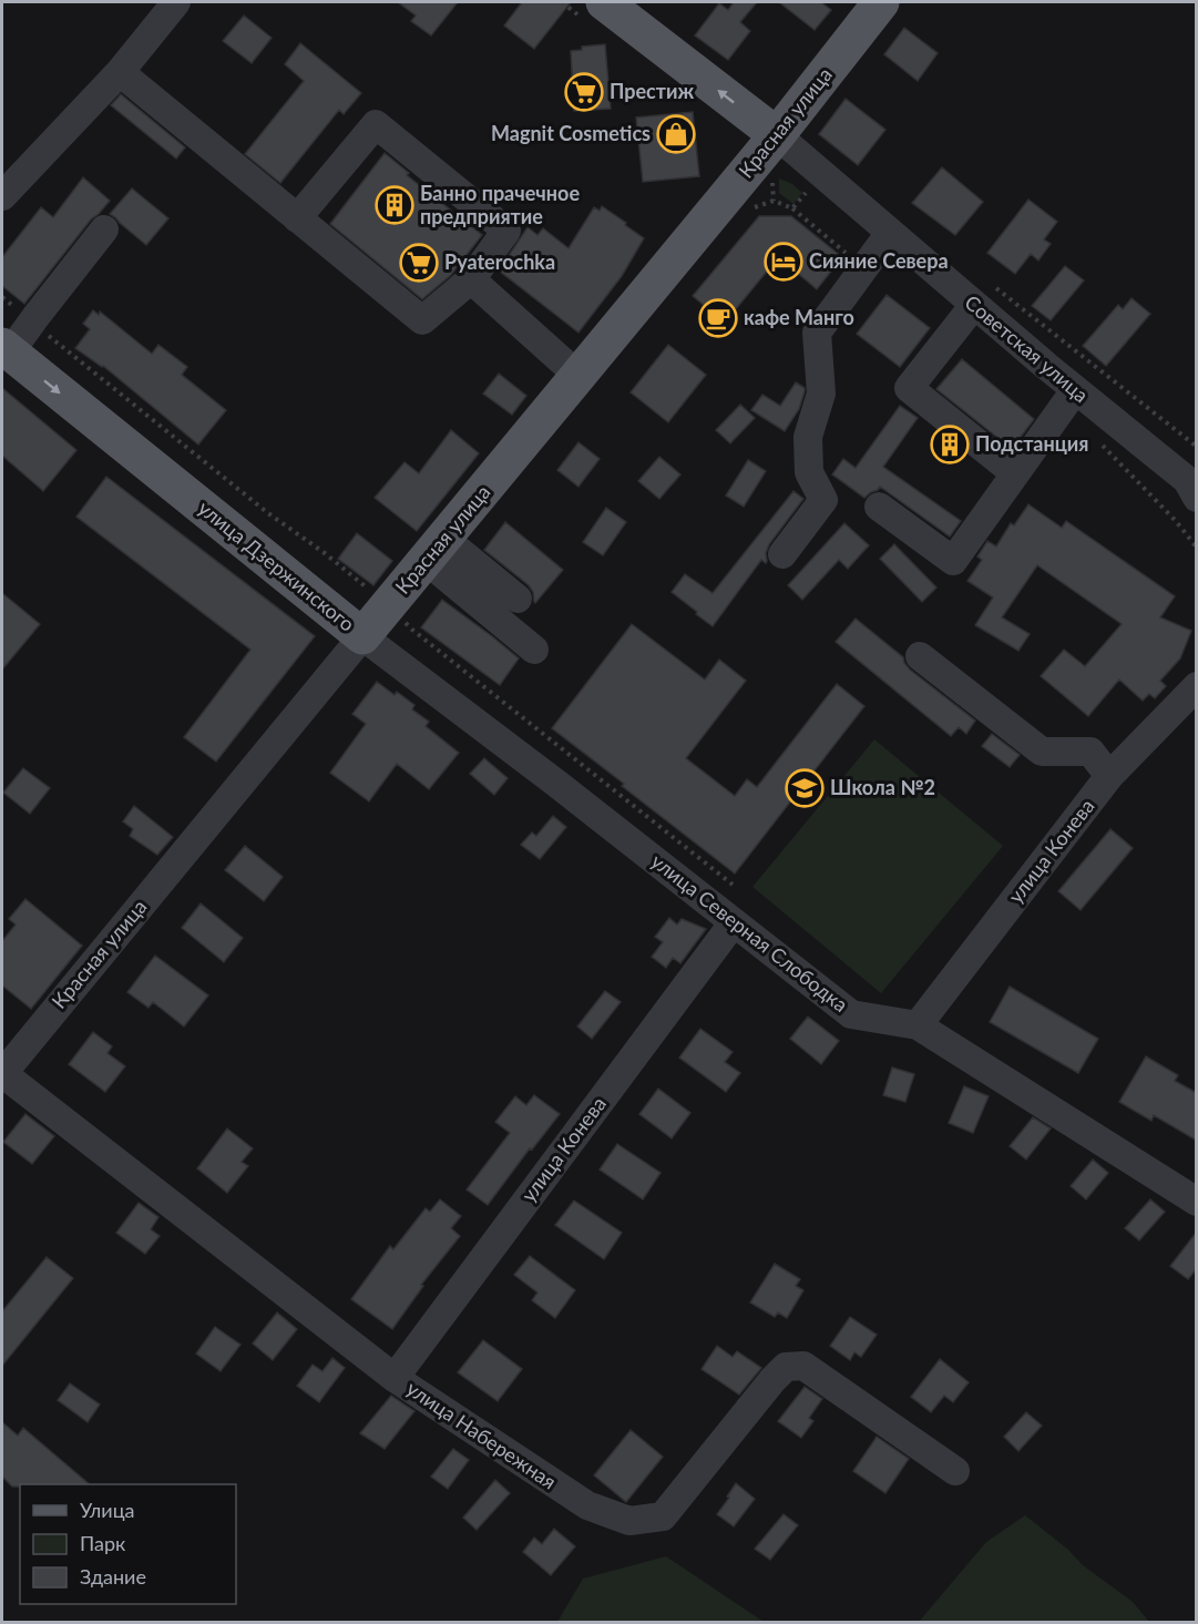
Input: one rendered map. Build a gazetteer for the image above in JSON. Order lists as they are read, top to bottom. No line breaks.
{"streets":{"main road":["Красная улица","Советская улица","улица Дзержинского"],"street":["улица Конева","улица Северная Слободка","улица Набережная"]},"crossings":[["Красная улица","Советская улица"],["Красная улица","улица Дзержинского"],["Красная улица","улица Набережная"],["улица Дзержинского","улица Северная Слободка"],["улица Конева","улица Северная Слободка"],["улица Конева","улица Набережная"]],"one_way":["улица Дзержинского"],"places":{"supermarket":["Престиж","Pyaterochka"],"shop":["Magnit Cosmetics"],"building":["Банно прачечное предприятие","Подстанция"],"hotel":["Сияние Севера"],"cafe":["кафе Манго"],"school or university":["Школа №2"]},"legend":["Улица","Парк","Здание"]}
